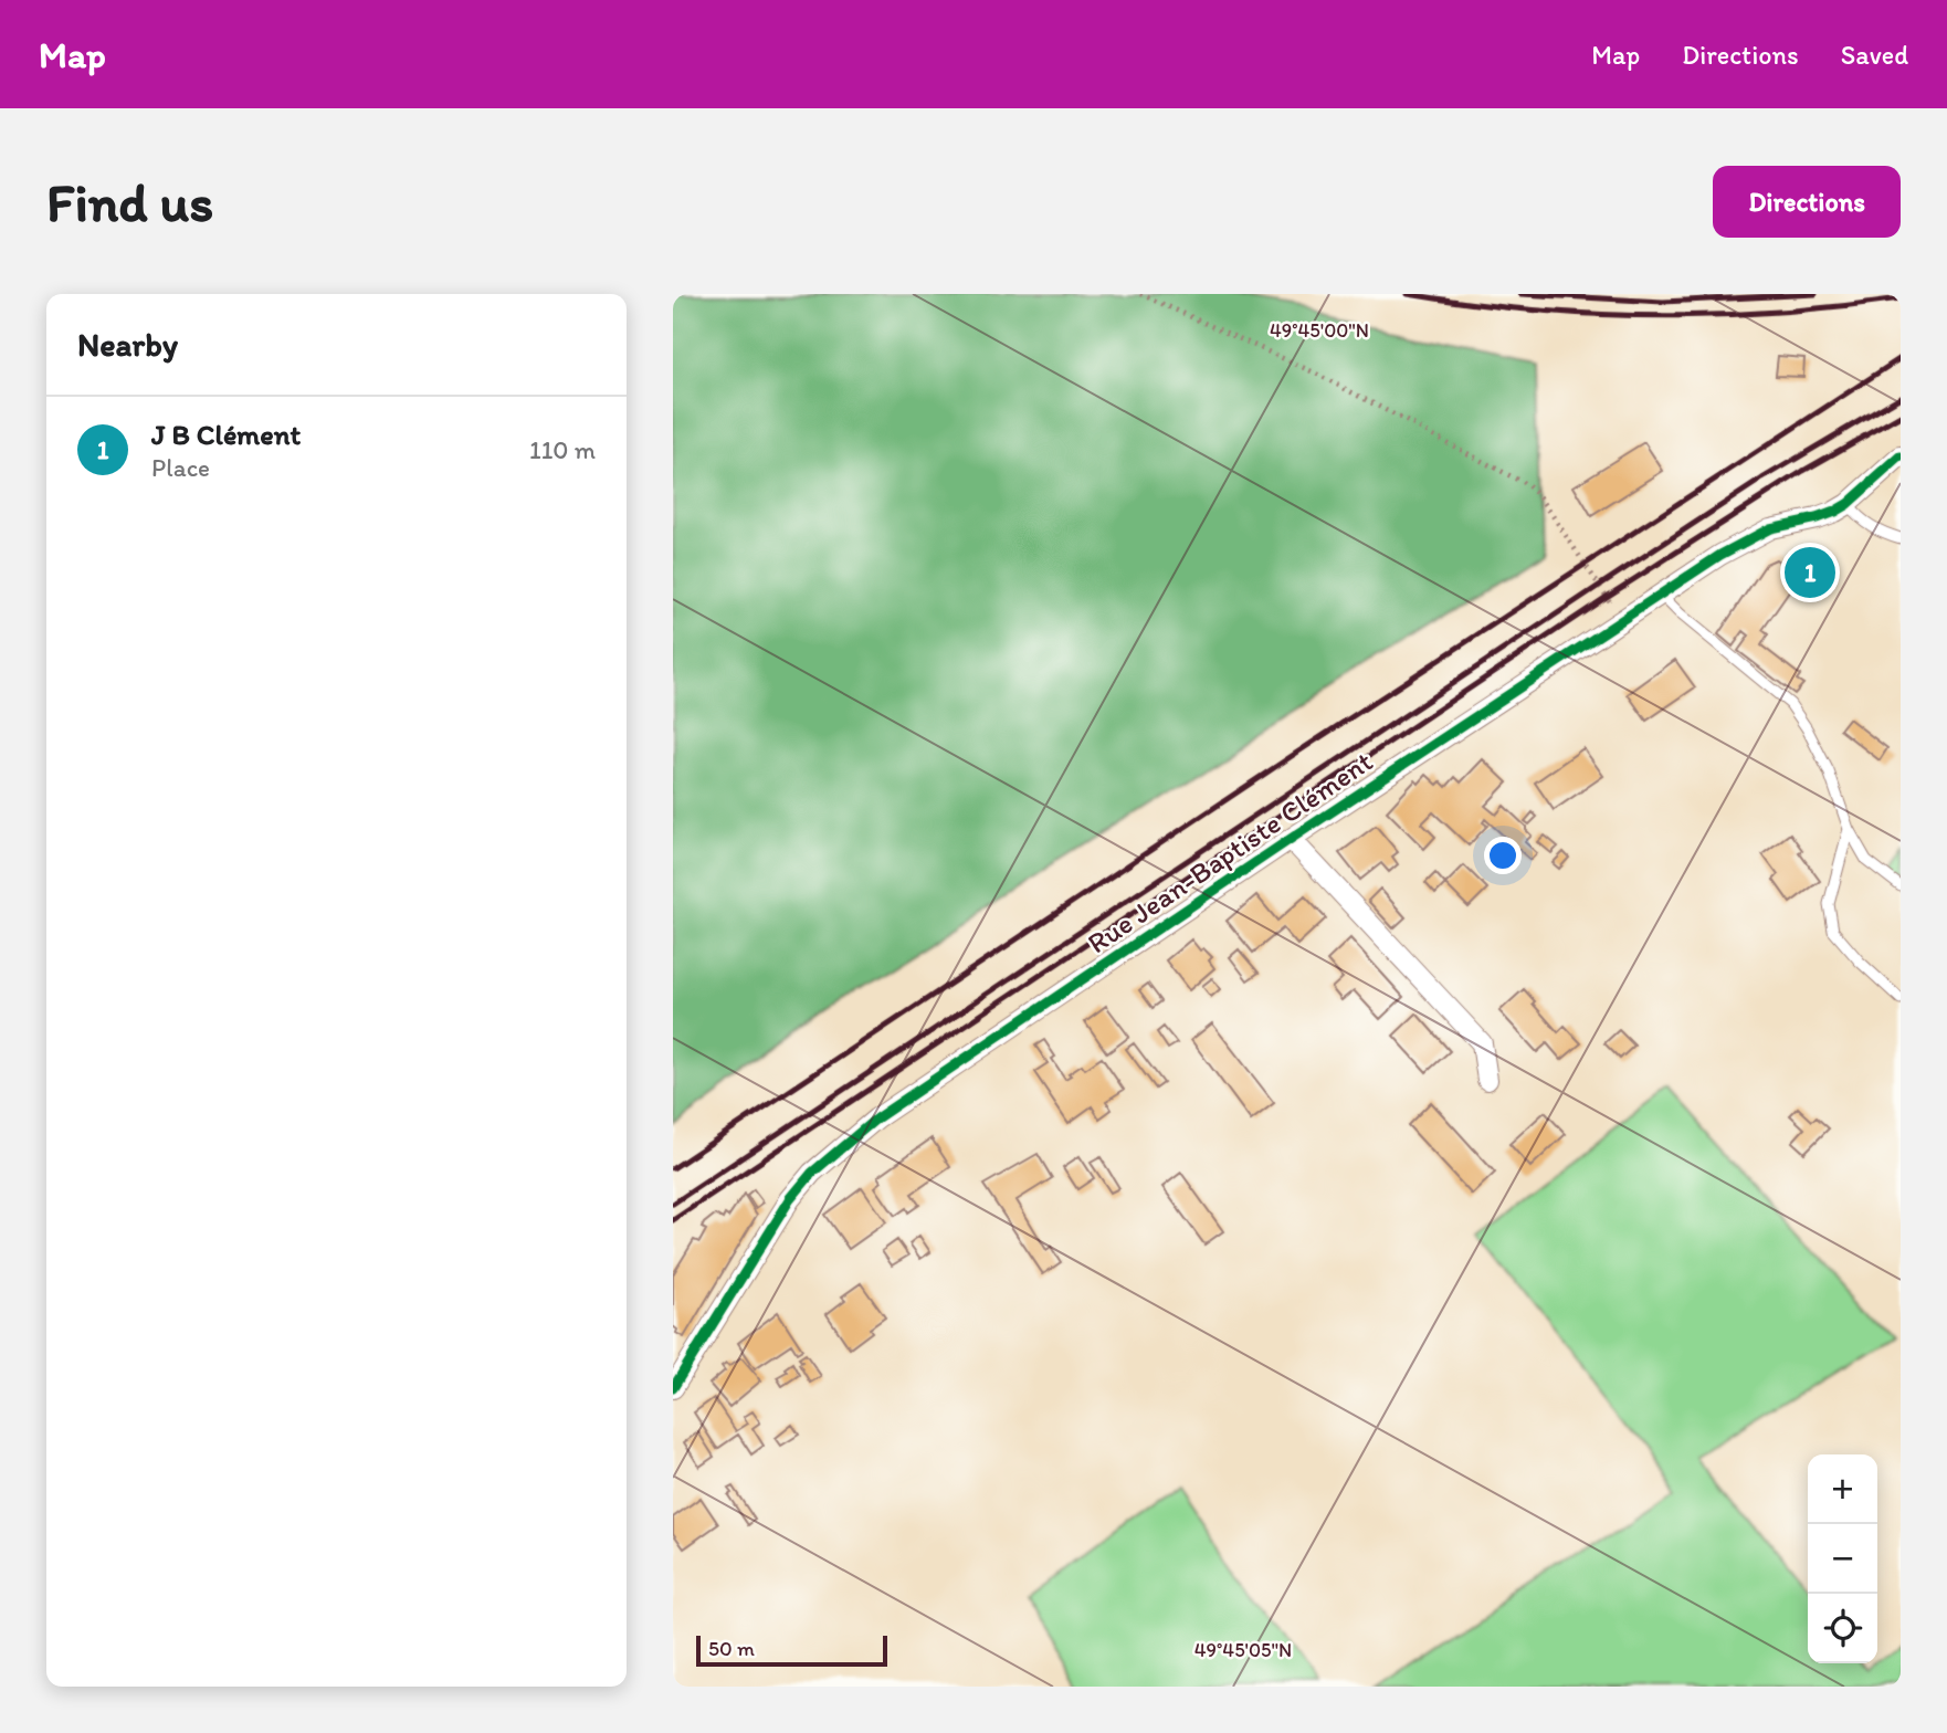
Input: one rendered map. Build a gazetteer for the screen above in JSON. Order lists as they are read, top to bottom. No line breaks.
{"streets":{"street":["Rue Jean-Baptiste Clément"]},"scale_bar":"50 m","page":{"header":"Map","nav":["Map","Directions","Saved"],"buttons":"Directions","title":"Find us","heading":"Nearby","list":[{"mark":"1","name":"J B Clément","note":"Place","value":"110 m"}],"pins":"1","map_buttons":["+","−"],"scale":"50 m"},"coordinates":["49°45'00\"N","49°45'05\"N"]}
